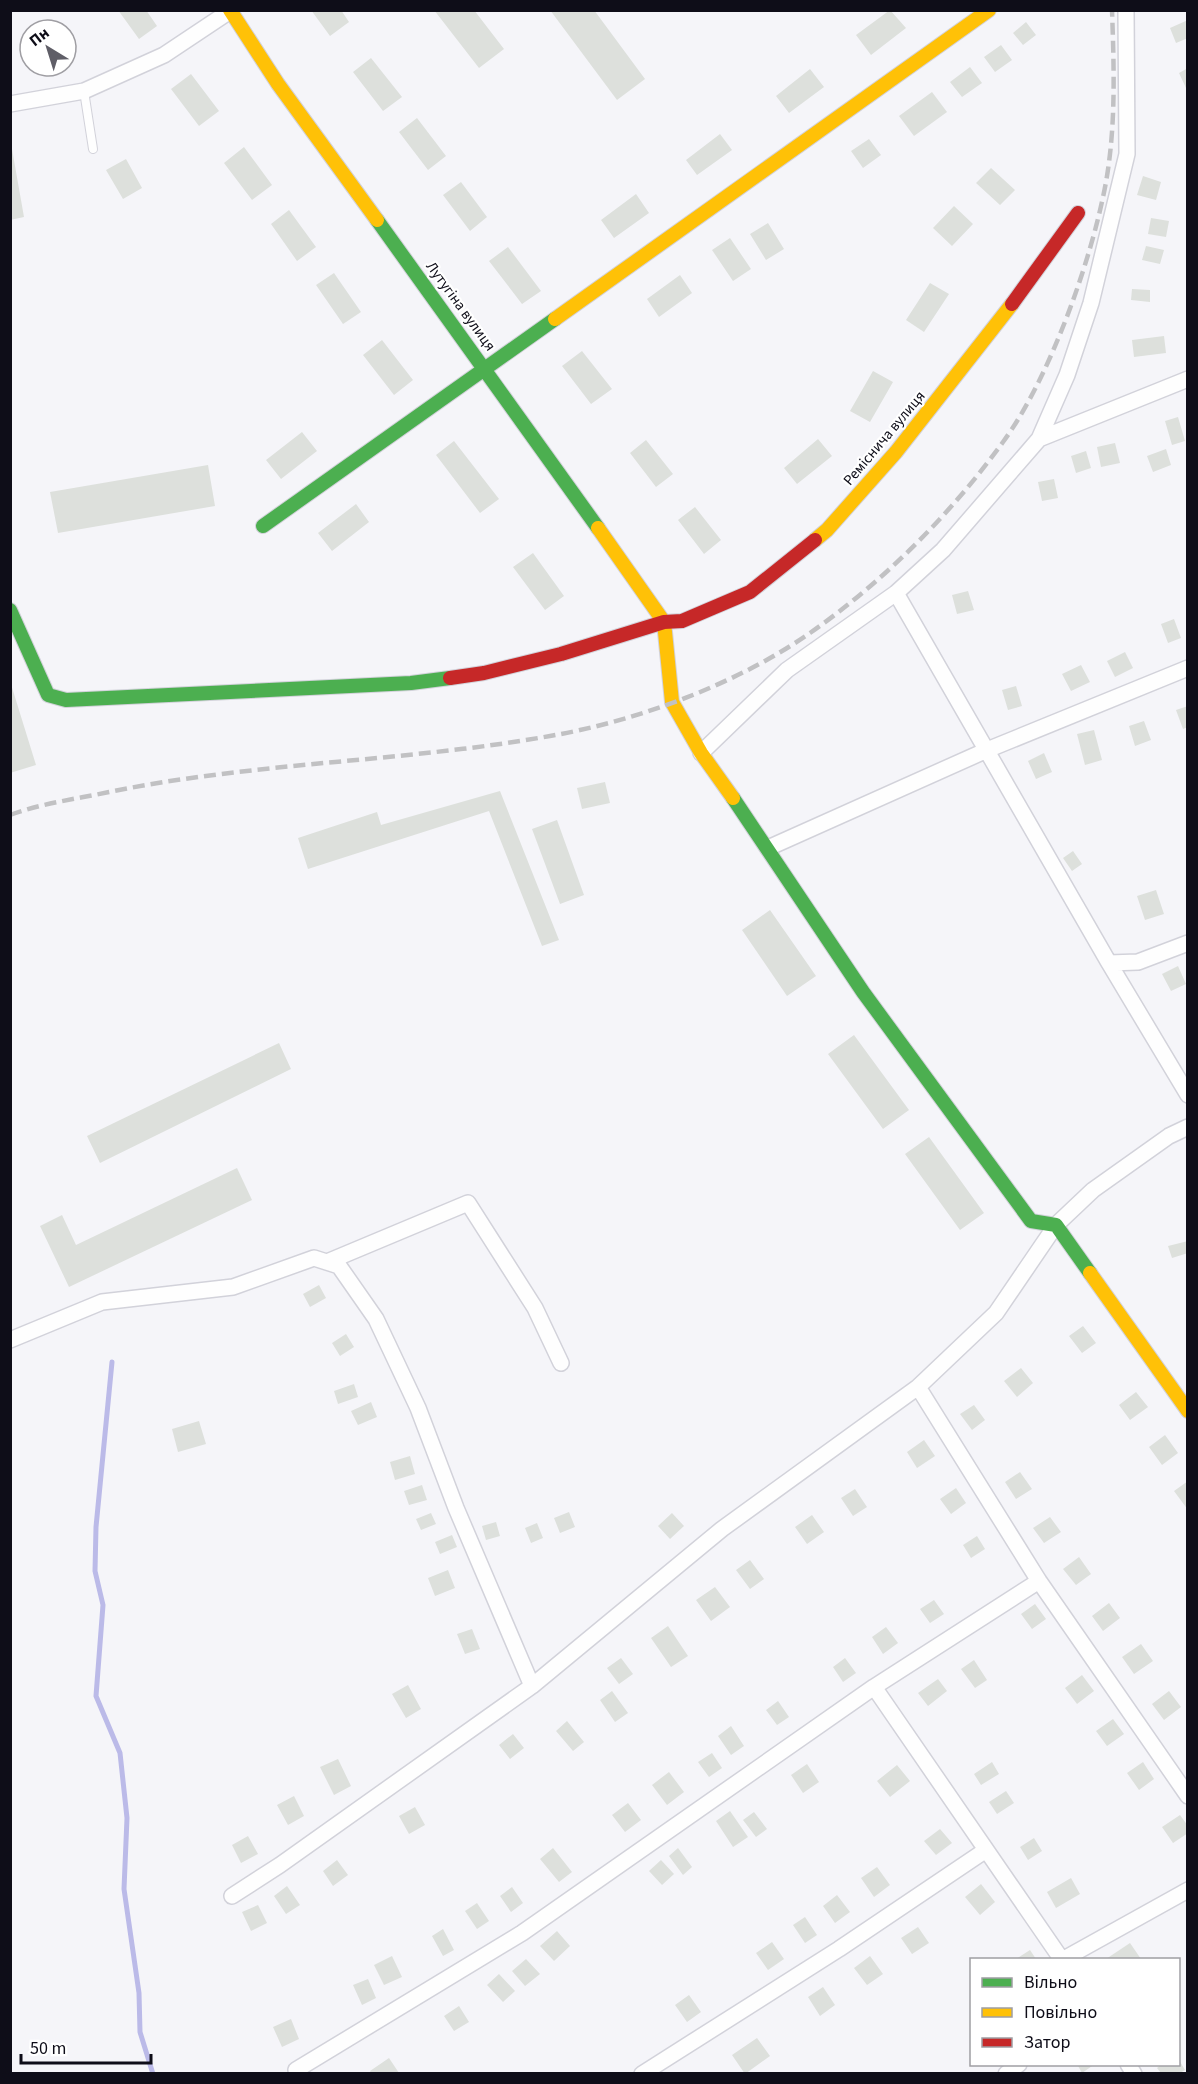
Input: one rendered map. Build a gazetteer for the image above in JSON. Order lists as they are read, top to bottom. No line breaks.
{"streets":{"street":["Лутугіна вулиця","Реміснича вулиця"]},"crossings":[["Лутугіна вулиця","Реміснича вулиця"]],"legend":["Вільно","Повільно","Затор"],"scale_bar":"50 m","north":"top left"}
